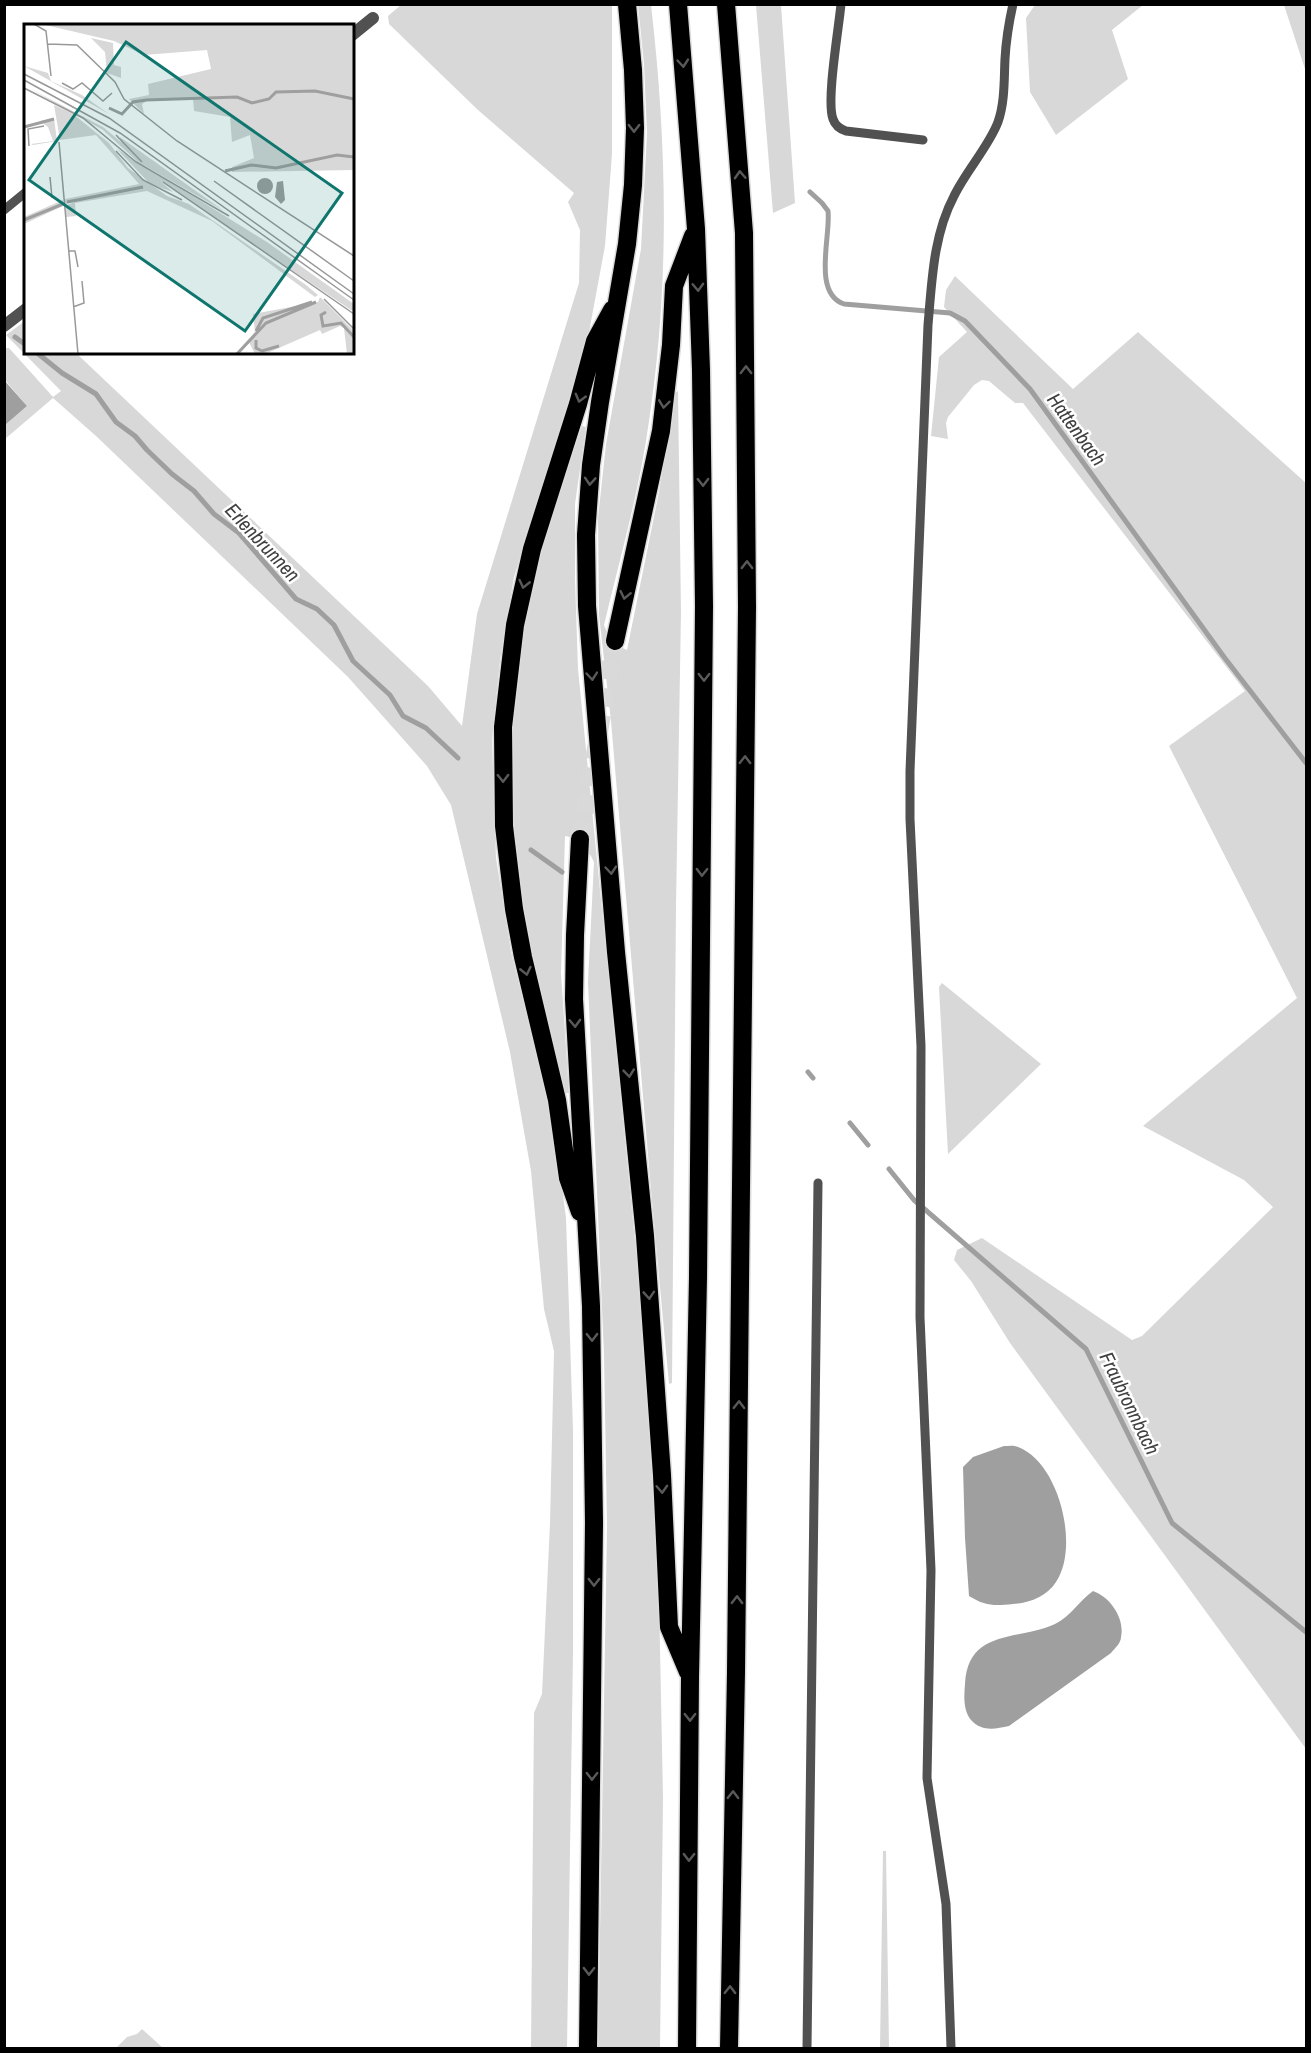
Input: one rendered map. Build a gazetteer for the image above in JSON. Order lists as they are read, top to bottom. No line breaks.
{"water":["Hattenbach","Erlenbrunnen","Fraubronnbach"]}
